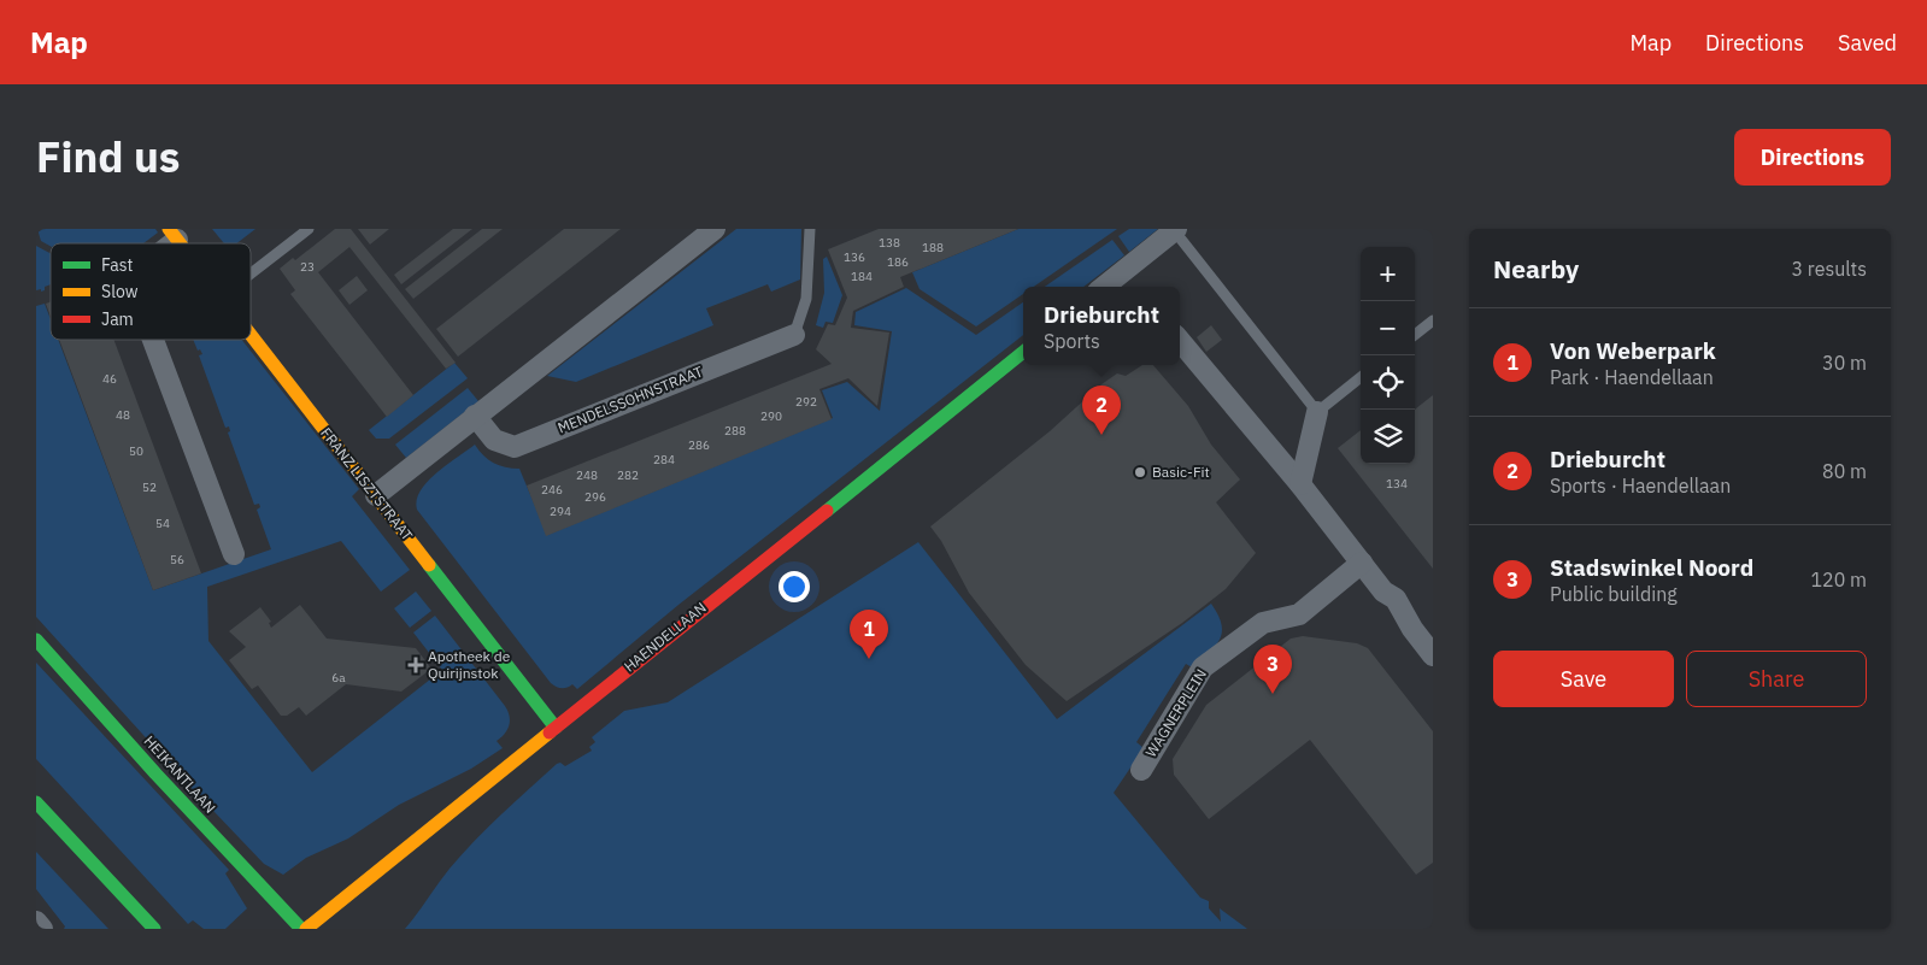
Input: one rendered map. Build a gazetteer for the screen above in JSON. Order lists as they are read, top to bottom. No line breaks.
{"streets":{"street":["MENDELSSOHNSTRAAT","FRANZ LISZTSTRAAT","HAENDELLAAN","WAGNERPLEIN","HEIKANTLAAN"]},"crossings":[["FRANZ LISZTSTRAAT","HAENDELLAAN"],["HAENDELLAAN","HEIKANTLAAN"]],"places":{"other":["Basic-Fit"],"health":["Apotheek de Quirijnstok"]},"house_numbers":["138","188","136","186","23","184","46","292","48","290","288","286","50","284","248","282","134","52","246","296","294","54","56","6a"],"legend":["Fast","Slow","Jam"],"page":{"header":"Map","nav":["Map","Directions","Saved"],"title":"Find us","buttons":["Directions",["Save","Share"]],"heading":["Nearby","3 results"],"map_buttons":["+","−"],"popup":["Drieburcht","Sports"],"list":[{"mark":"1","name":"Von Weberpark","note":"Park · Haendellaan","value":"30 m"},{"mark":"2","name":"Drieburcht","note":"Sports · Haendellaan","value":"80 m"},{"mark":"3","name":"Stadswinkel Noord","note":"Public building","value":"120 m"}],"pins":["2","1","3"]}}
